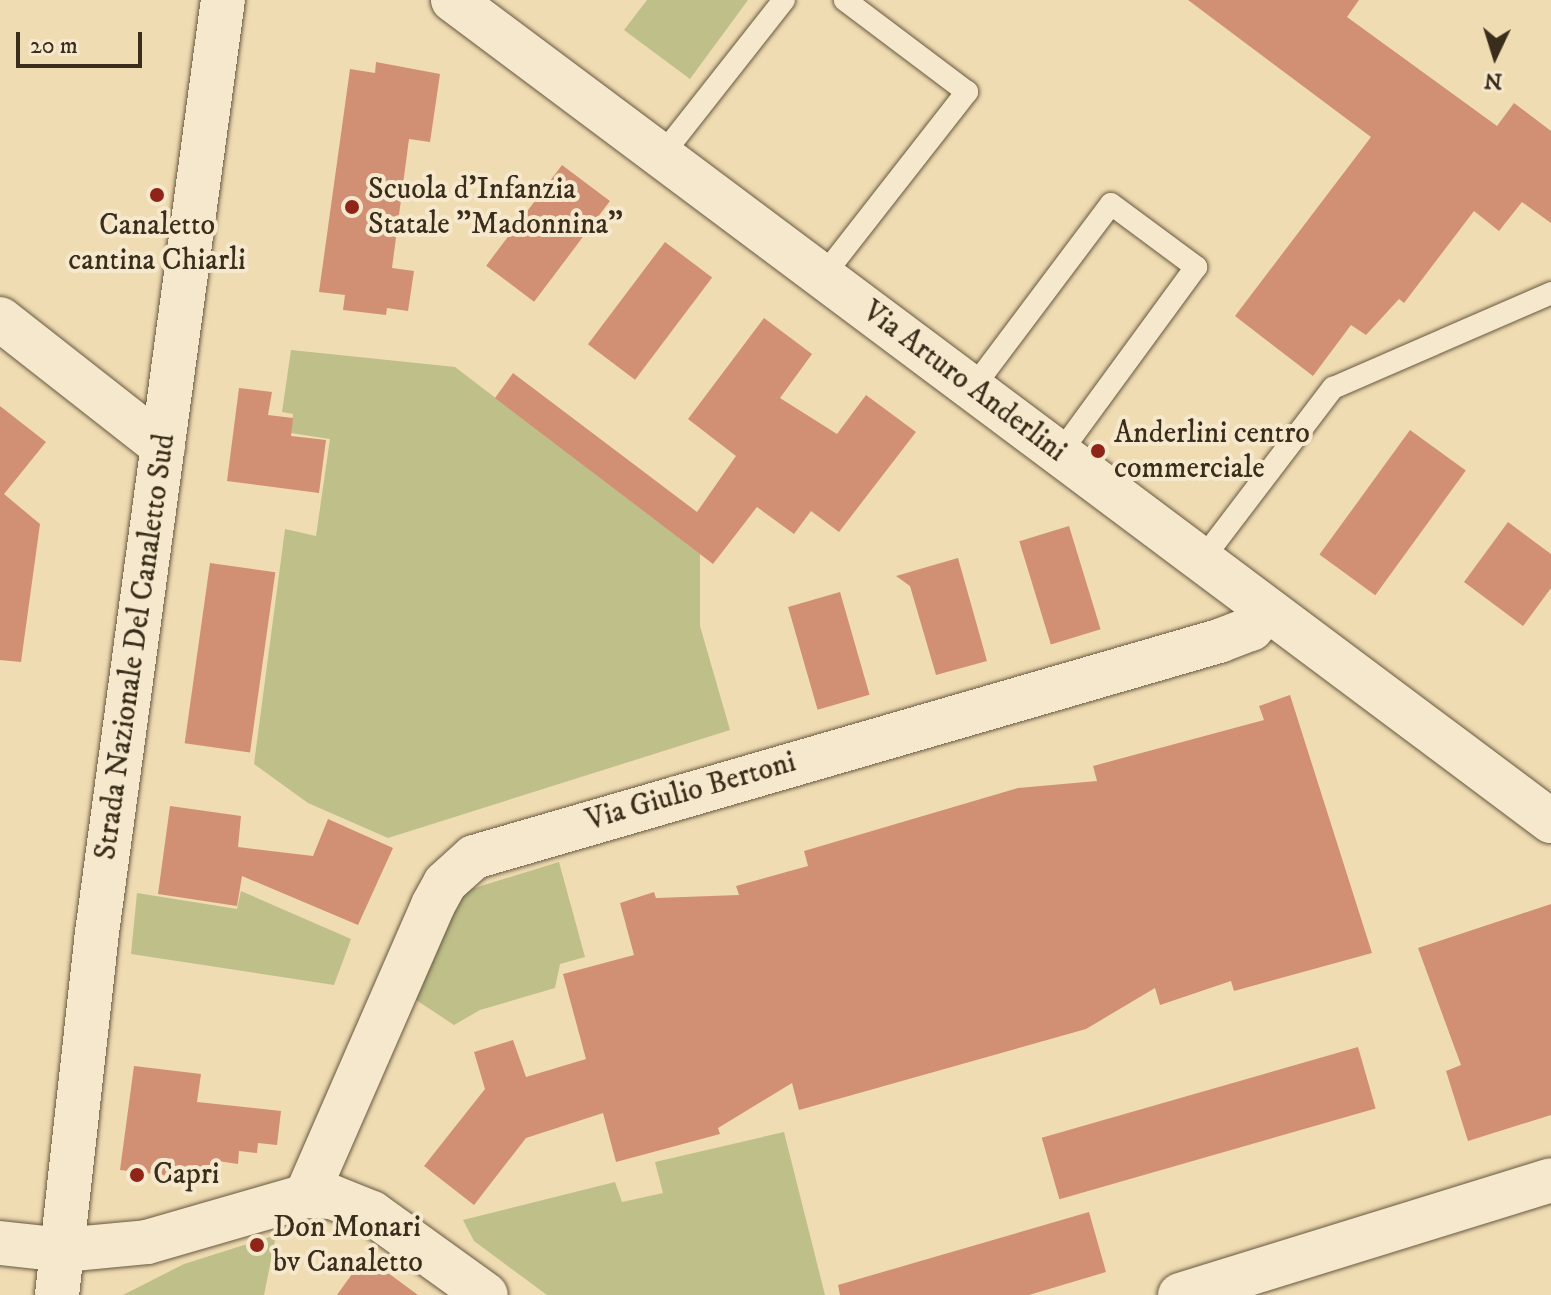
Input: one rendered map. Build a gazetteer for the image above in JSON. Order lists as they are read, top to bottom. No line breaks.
{"streets":{"street":["Via Arturo Anderlini","Strada Nazionale Del Canaletto Sud","Via Giulio Bertoni"]},"crossings":[["Via Arturo Anderlini","Via Giulio Bertoni"]],"places":["Canaletto cantina Chiarli","Scuola d'Infanzia Statale \"Madonnina\"","Anderlini centro commerciale","Capri","Don Monari bv Canaletto"],"scale_bar":"20 m","north":"bottom"}
